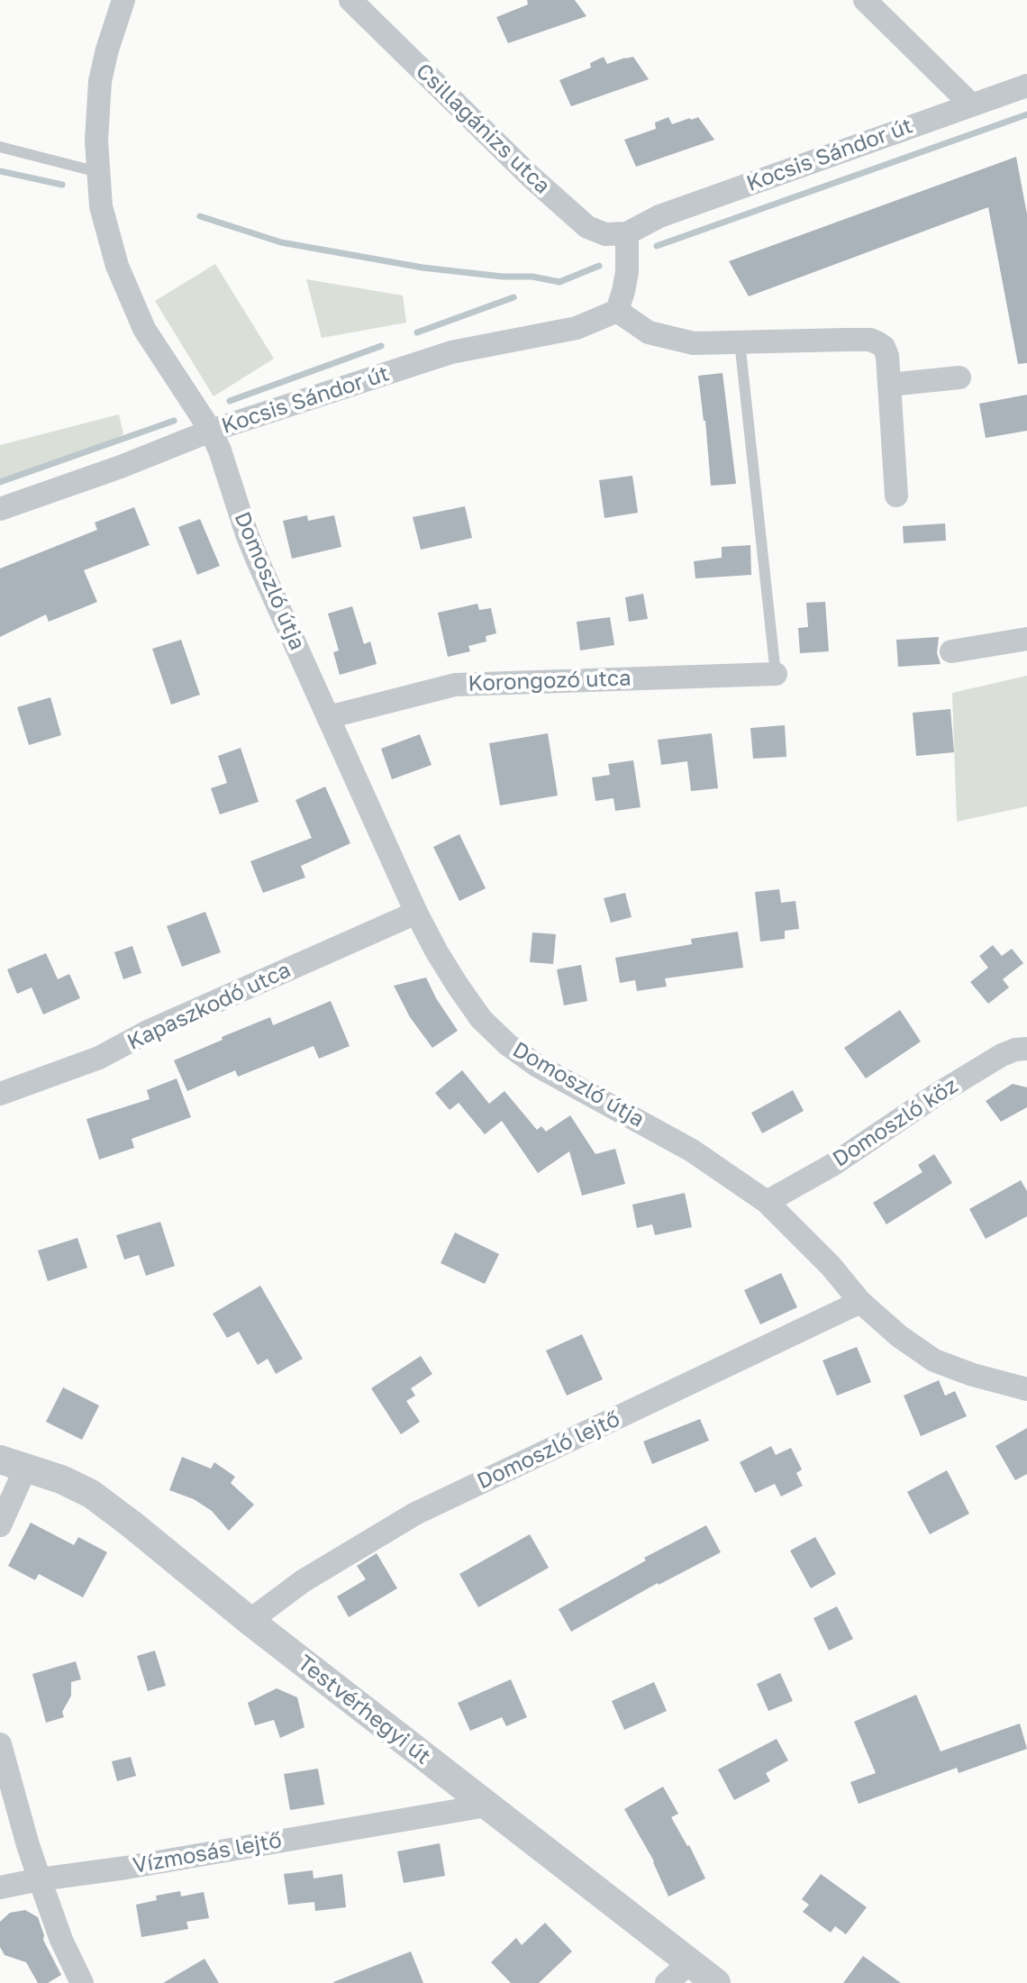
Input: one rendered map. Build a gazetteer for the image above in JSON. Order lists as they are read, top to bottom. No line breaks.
{"streets":{"street":["Csillagánizs utca","Kocsis Sándor út","Domoszló útja","Korongozó utca","Kapaszkodó utca","Domoszló köz","Domoszló lejtő","Testvérhegyi út","Vízmosás lejtő"]},"crossings":[["Csillagánizs utca","Kocsis Sándor út"],["Kocsis Sándor út","Domoszló útja"],["Domoszló útja","Korongozó utca"],["Domoszló útja","Kapaszkodó utca"],["Domoszló útja","Domoszló köz"],["Domoszló útja","Domoszló lejtő"],["Domoszló lejtő","Testvérhegyi út"],["Testvérhegyi út","Vízmosás lejtő"]]}
